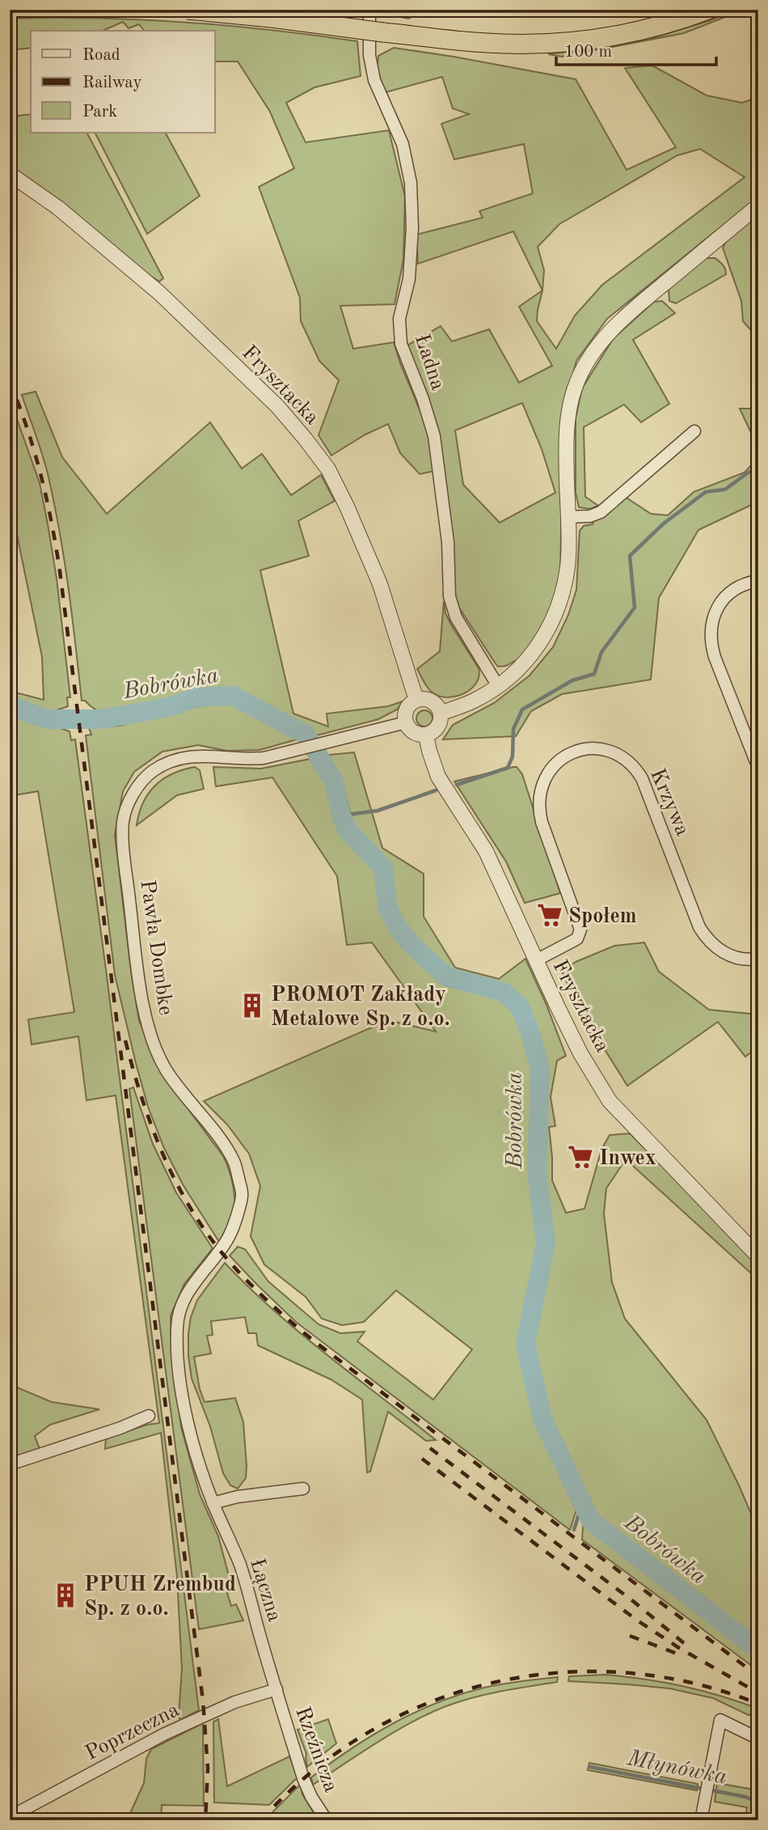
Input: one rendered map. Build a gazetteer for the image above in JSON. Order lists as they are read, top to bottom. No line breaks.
{"streets":{"street":["Ładna","Frysztacka","Krzywa","Pawła Dombke","Łączna","Poprzeczna","Rzeźnicza"]},"crossings":[["Frysztacka","Krzywa"],["Frysztacka","Pawła Dombke"],["Pawła Dombke","Łączna"],["Łączna","Poprzeczna"],["Łączna","Rzeźnicza"],["Poprzeczna","Rzeźnicza"]],"water":["Bobrówka","Młynówka"],"places":{"supermarket":["Społem","Inwex"],"building":["PROMOT Zakłady Metalowe Sp. z o.o.","PPUH Zrembud Sp. z o.o."]},"legend":["Road","Railway","Park"],"scale_bar":"100 m"}
